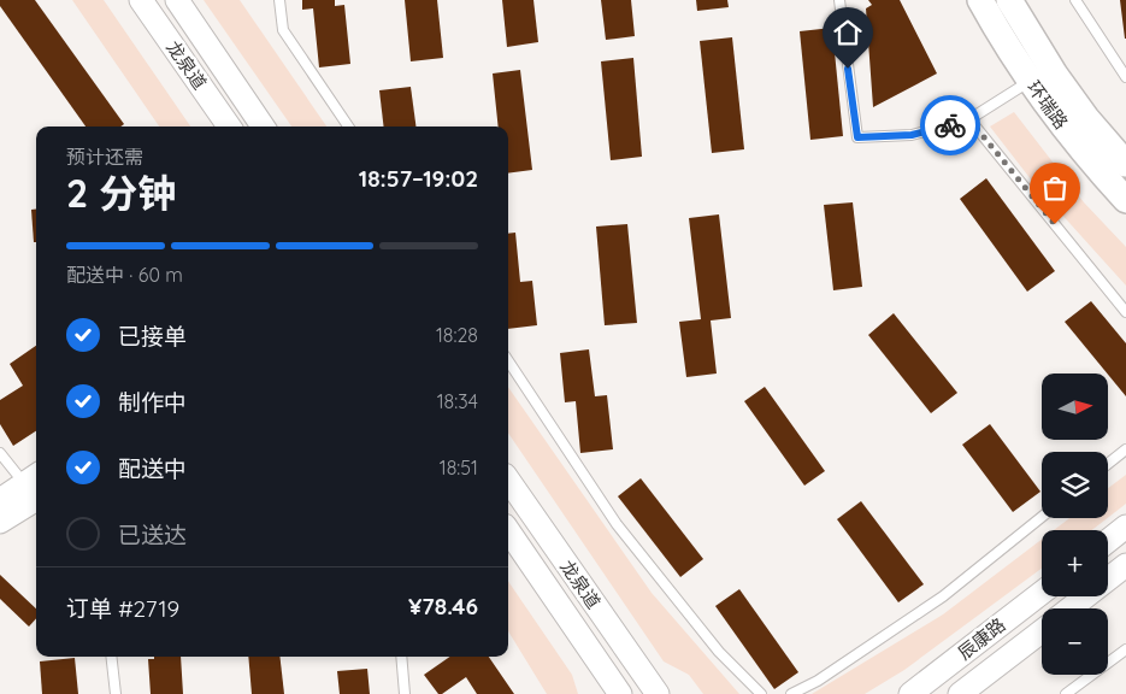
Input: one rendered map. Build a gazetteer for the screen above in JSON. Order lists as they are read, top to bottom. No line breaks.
{"streets":{"main road":["环瑞路"],"street":["龙泉道","辰康路"]},"north":"right","page":{"heading":["2 分钟","预计还需","18:57–19:02"],"panel":["订单 #2719","¥78.46"],"bar":"配送中 · 60 m","list":[["已接单","18:28"],["制作中","18:34"],["配送中","18:51"],"已送达"],"map_buttons":["+","−"]}}
